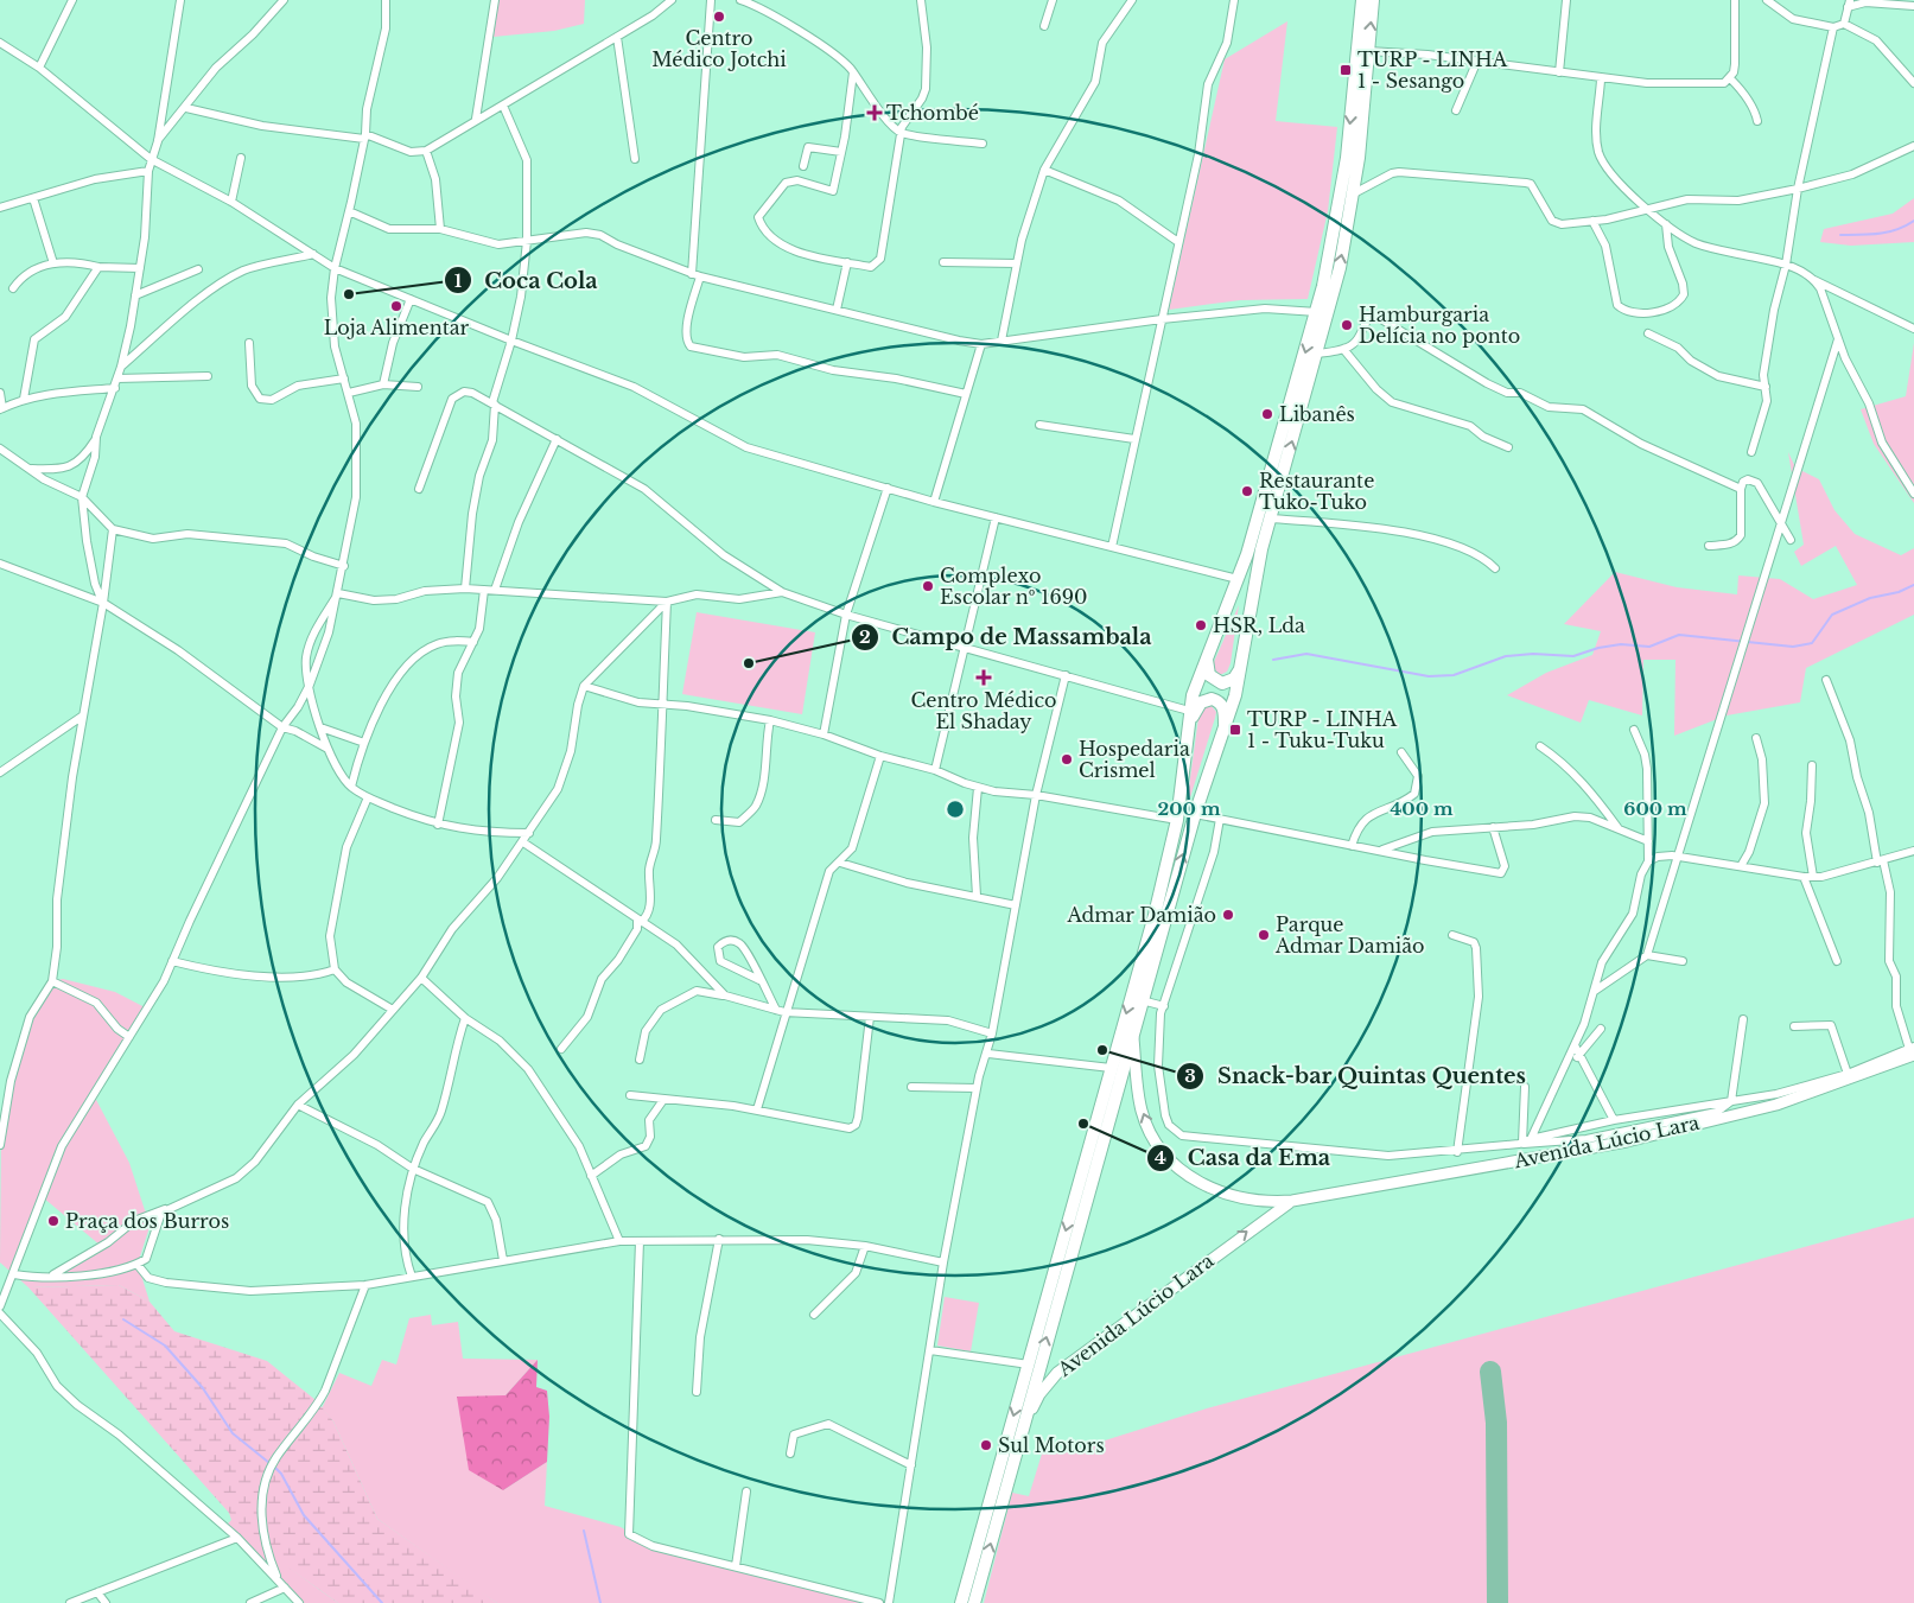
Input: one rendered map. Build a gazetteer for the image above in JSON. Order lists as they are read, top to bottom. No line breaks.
{"streets":{"main road":["Avenida Lúcio Lara"]},"places":{"other":["Centro Médico Jotchi","Coca Cola","Loja Alimentar","Hamburgaria Delícia no ponto","Libanês","Restaurante Tuko-Tuko","Complexo Escolar nº 1690","HSR, Lda","Campo de Massambala","Hospedaria Crismel","Admar Damião","Parque Admar Damião","Snack-bar Quintas Quentes","Casa da Ema","Praça dos Burros","Sul Motors"],"transit":["TURP - LINHA 1 - Sesango","TURP - LINHA 1 - Tuku-Tuku"],"health":["Tchombé","Centro Médico El Shaday"]},"rings":["200 m","400 m","600 m"]}
